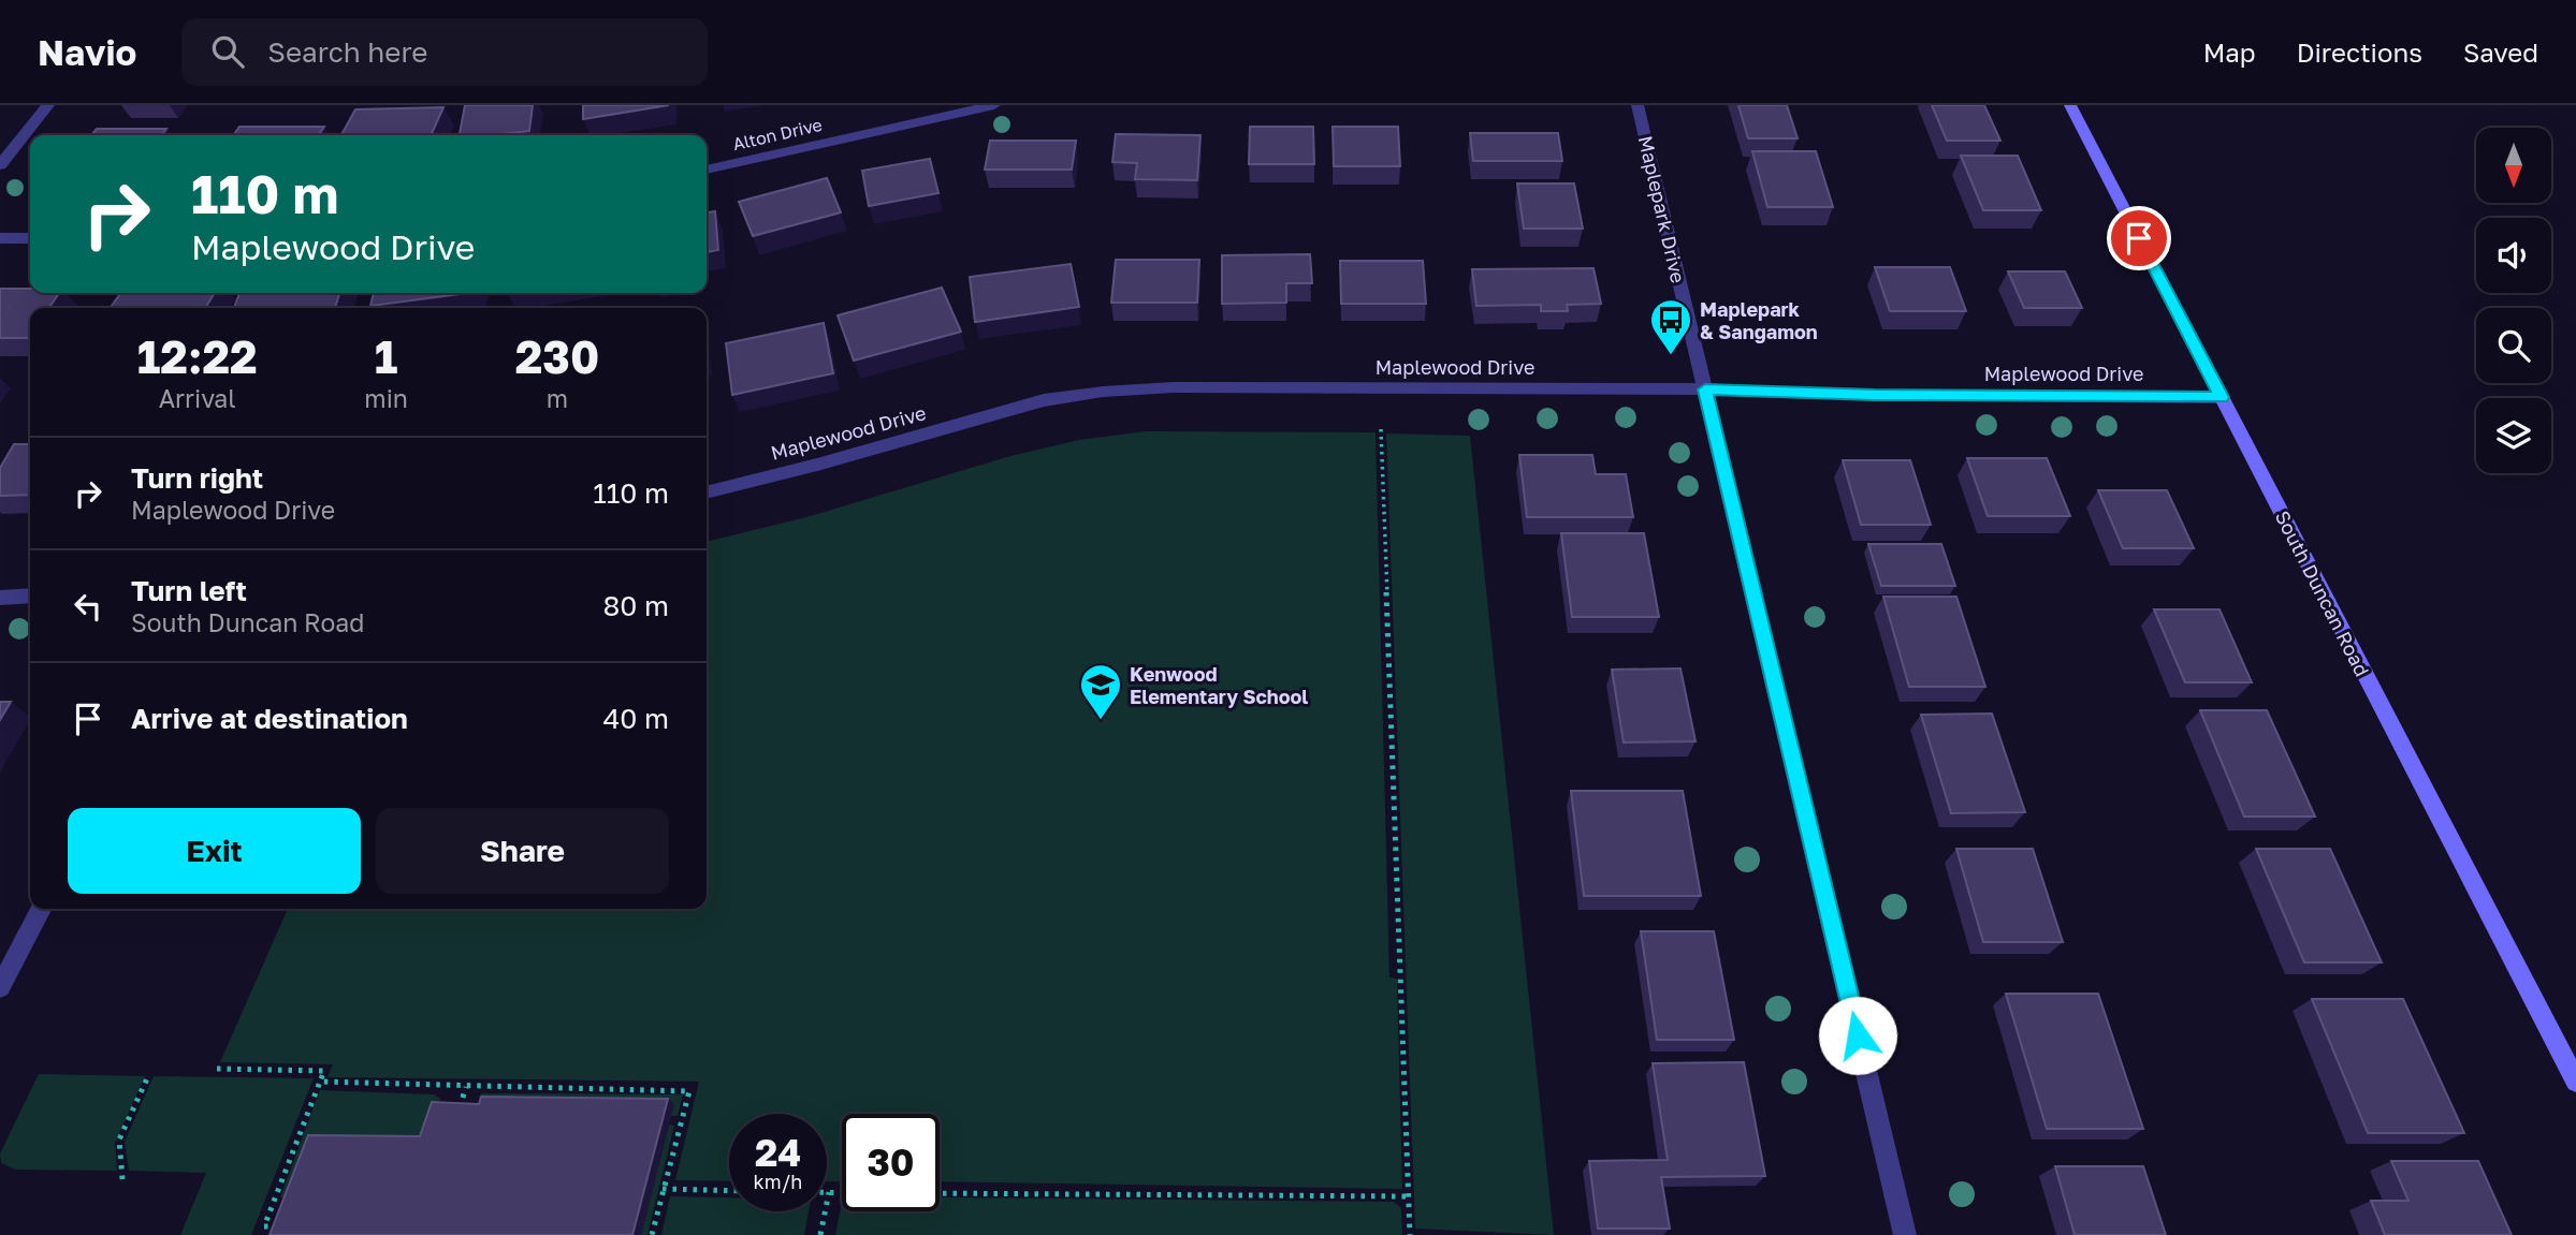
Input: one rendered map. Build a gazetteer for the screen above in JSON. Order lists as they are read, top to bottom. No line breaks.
{"streets":{"main road":["South Duncan Road"],"street":["Alton Drive","Maplepark Drive","Maplewood Drive"]},"crossings":[["Maplepark Drive","Maplewood Drive"],["Maplewood Drive","South Duncan Road"]],"places":{"bus stop":["Maplepark & Sangamon"],"school or university":["Kenwood Elementary School"]},"north":"bottom","page":{"header":"Navio","search":"Search here","nav":["Map","Directions","Saved"],"turn":["110 m","Maplewood Drive"],"eta":["12:22","Arrival","1","min","230","m"],"list":[{"name":"Turn right","note":"Maplewood Drive","value":"110 m"},{"name":"Turn left","note":"South Duncan Road","value":"80 m"},{"name":"Arrive at destination","value":"40 m"}],"buttons":["Exit","Share"],"speed":"24 km/h","limit":"30"}}
